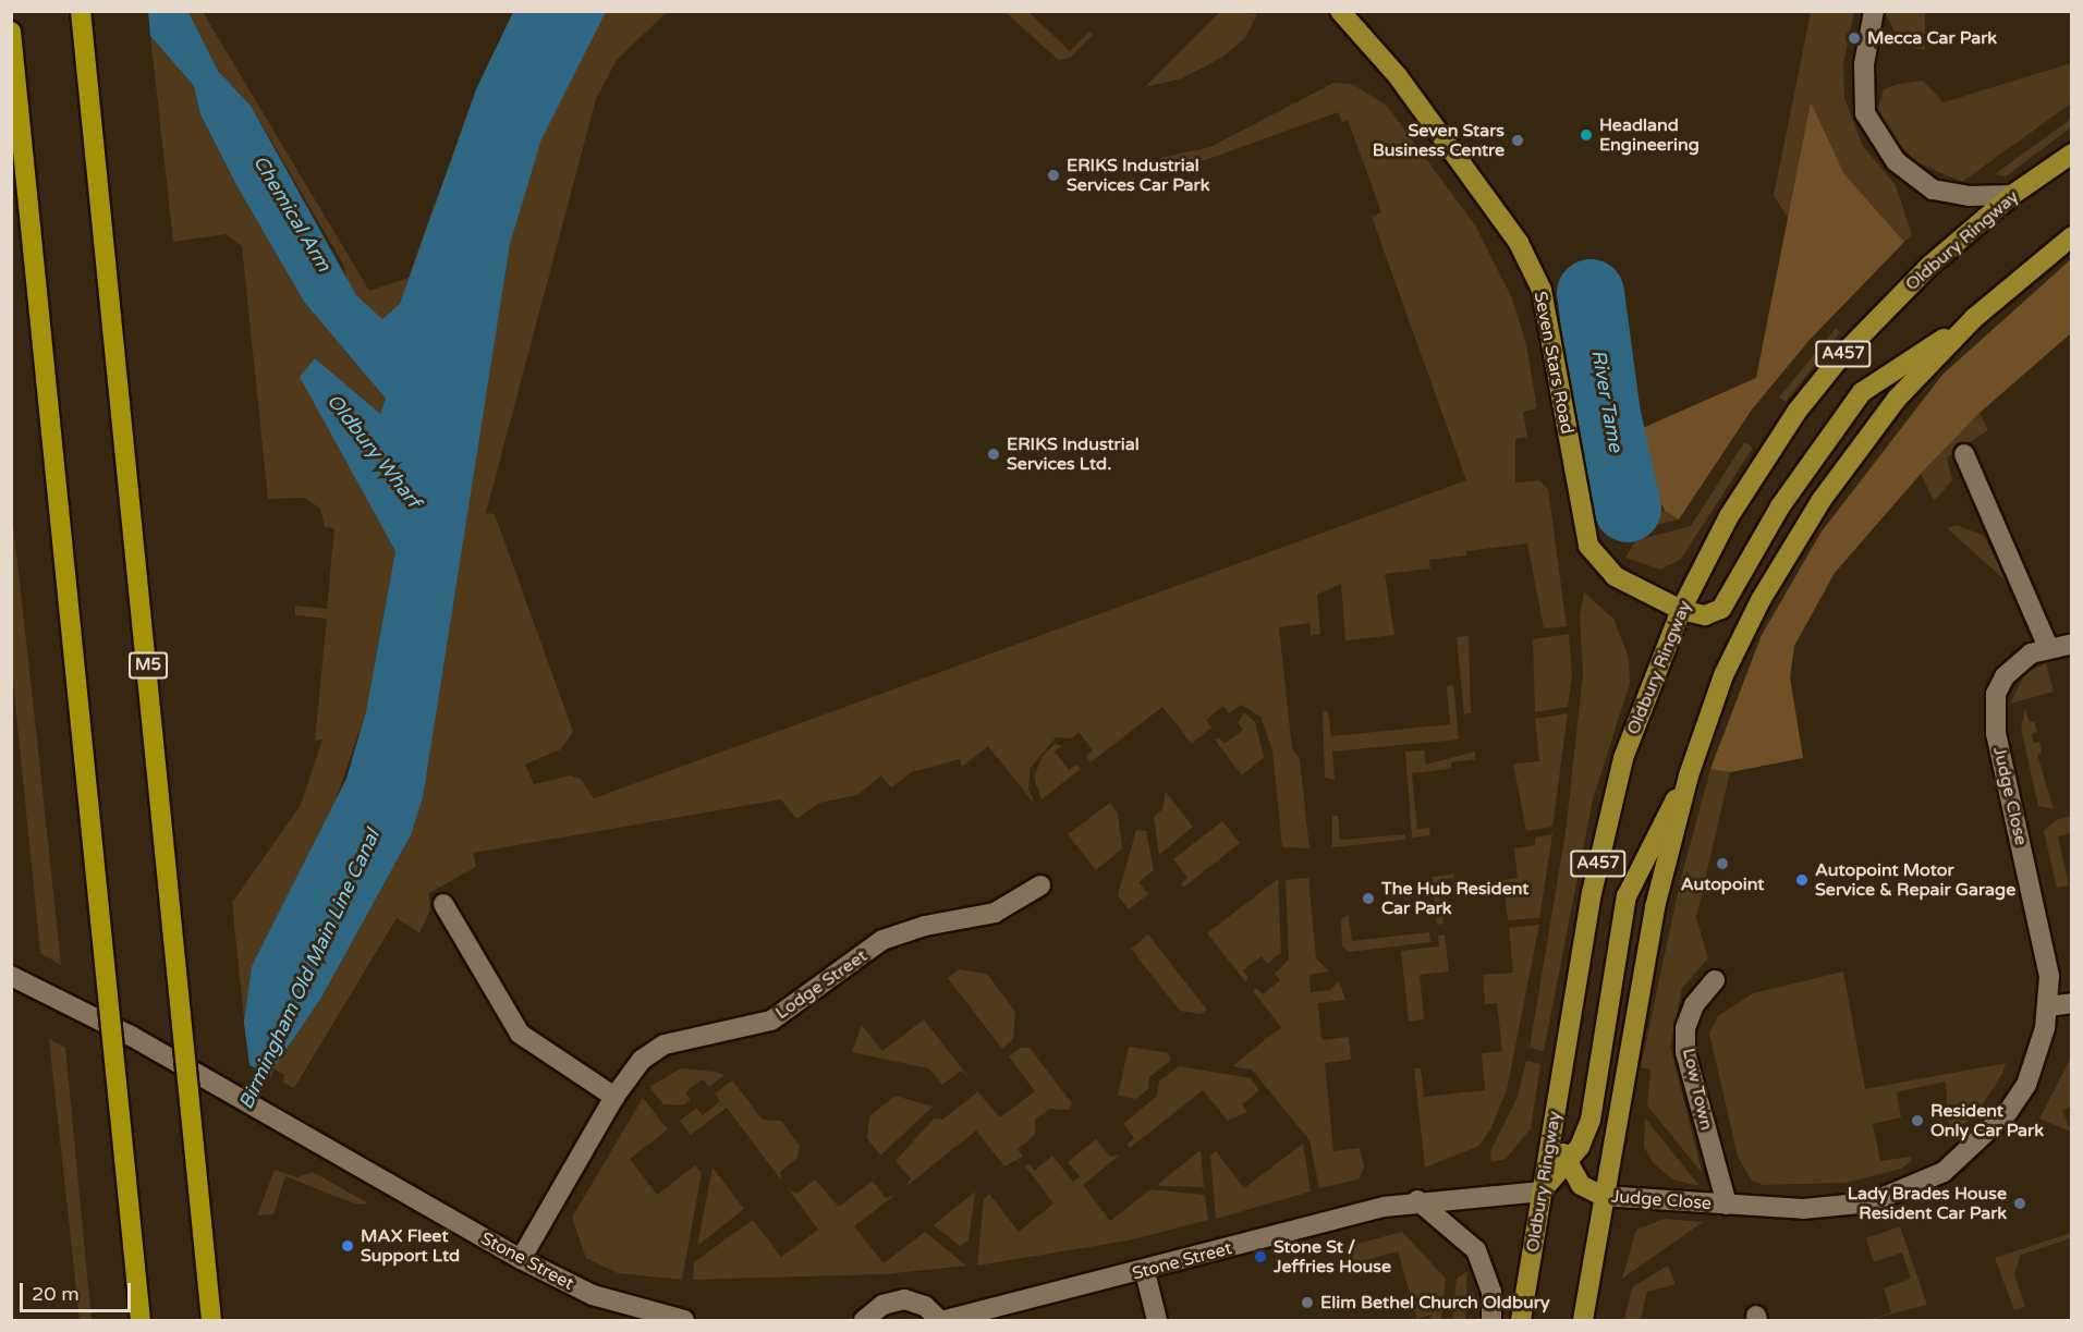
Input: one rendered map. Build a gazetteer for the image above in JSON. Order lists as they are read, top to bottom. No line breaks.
{"streets":{"highway":["M5"],"main road":["Oldbury Ringway","A457","Seven Stars Road"],"street":["Judge Close","Lodge Street","Low Town","Stone Street"]},"crossings":[["Oldbury Ringway","Seven Stars Road"],["Oldbury Ringway","Stone Street"],["Judge Close","Low Town"],["Lodge Street","Stone Street"]],"water":["Chemical Arm","River Tame","Oldbury Wharf","Birmingham Old Main Line Canal"],"places":["Mecca Car Park","Headland Engineering","Seven Stars Business Centre","ERIKS Industrial Services Car Park","ERIKS Industrial Services Ltd.","Autopoint","Autopoint Motor Service & Repair Garage","The Hub Resident Car Park","Resident Only Car Park","Lady Brades House Resident Car Park","MAX Fleet Support Ltd","Stone St / Jeffries House","Elim Bethel Church Oldbury"],"scale_bar":"20 m"}
